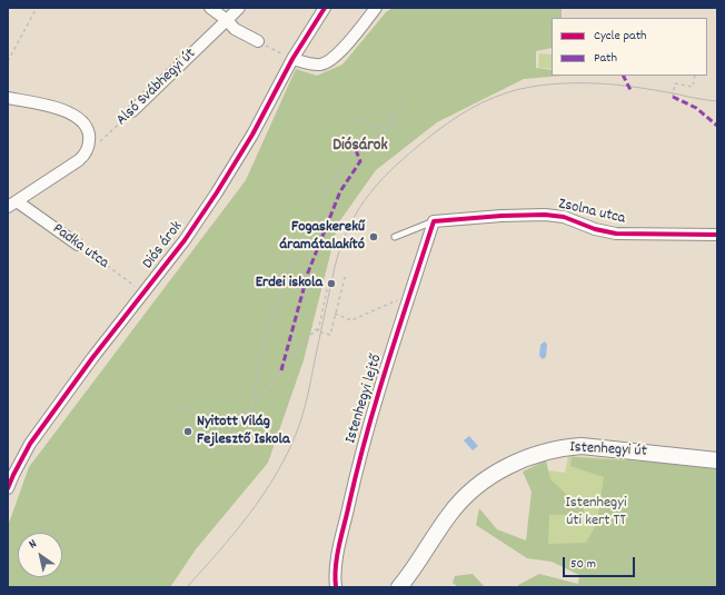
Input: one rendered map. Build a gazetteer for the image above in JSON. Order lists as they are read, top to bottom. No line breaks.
{"streets":{"street":["Alsó Svábhegyi út","Zsolna utca","Diós árok","Padka utca","Istenhegyi lejtő","Istenhegyi út"]},"crossings":[["Zsolna utca","Istenhegyi lejtő"],["Diós árok","Padka utca"]],"districts":["Diósárok"],"parks":["Istenhegyi úti kert TT"],"places":["Fogaskerekű áramátalakító","Erdei iskola","Nyitott Világ Fejlesztő Iskola"],"legend":["Cycle path","Path"],"scale_bar":"50 m","north":"top left"}
